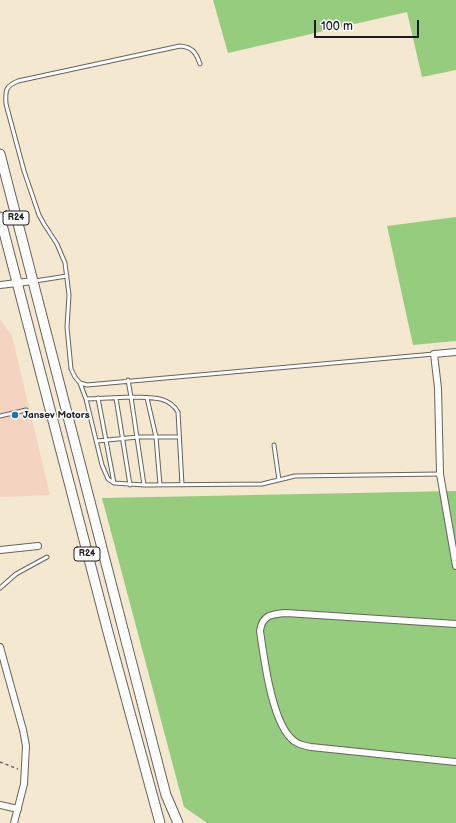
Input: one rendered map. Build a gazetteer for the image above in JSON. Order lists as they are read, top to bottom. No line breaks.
{"streets":{"main road":["R24"]},"places":["Jansev Motors"],"scale_bar":"100 m"}
